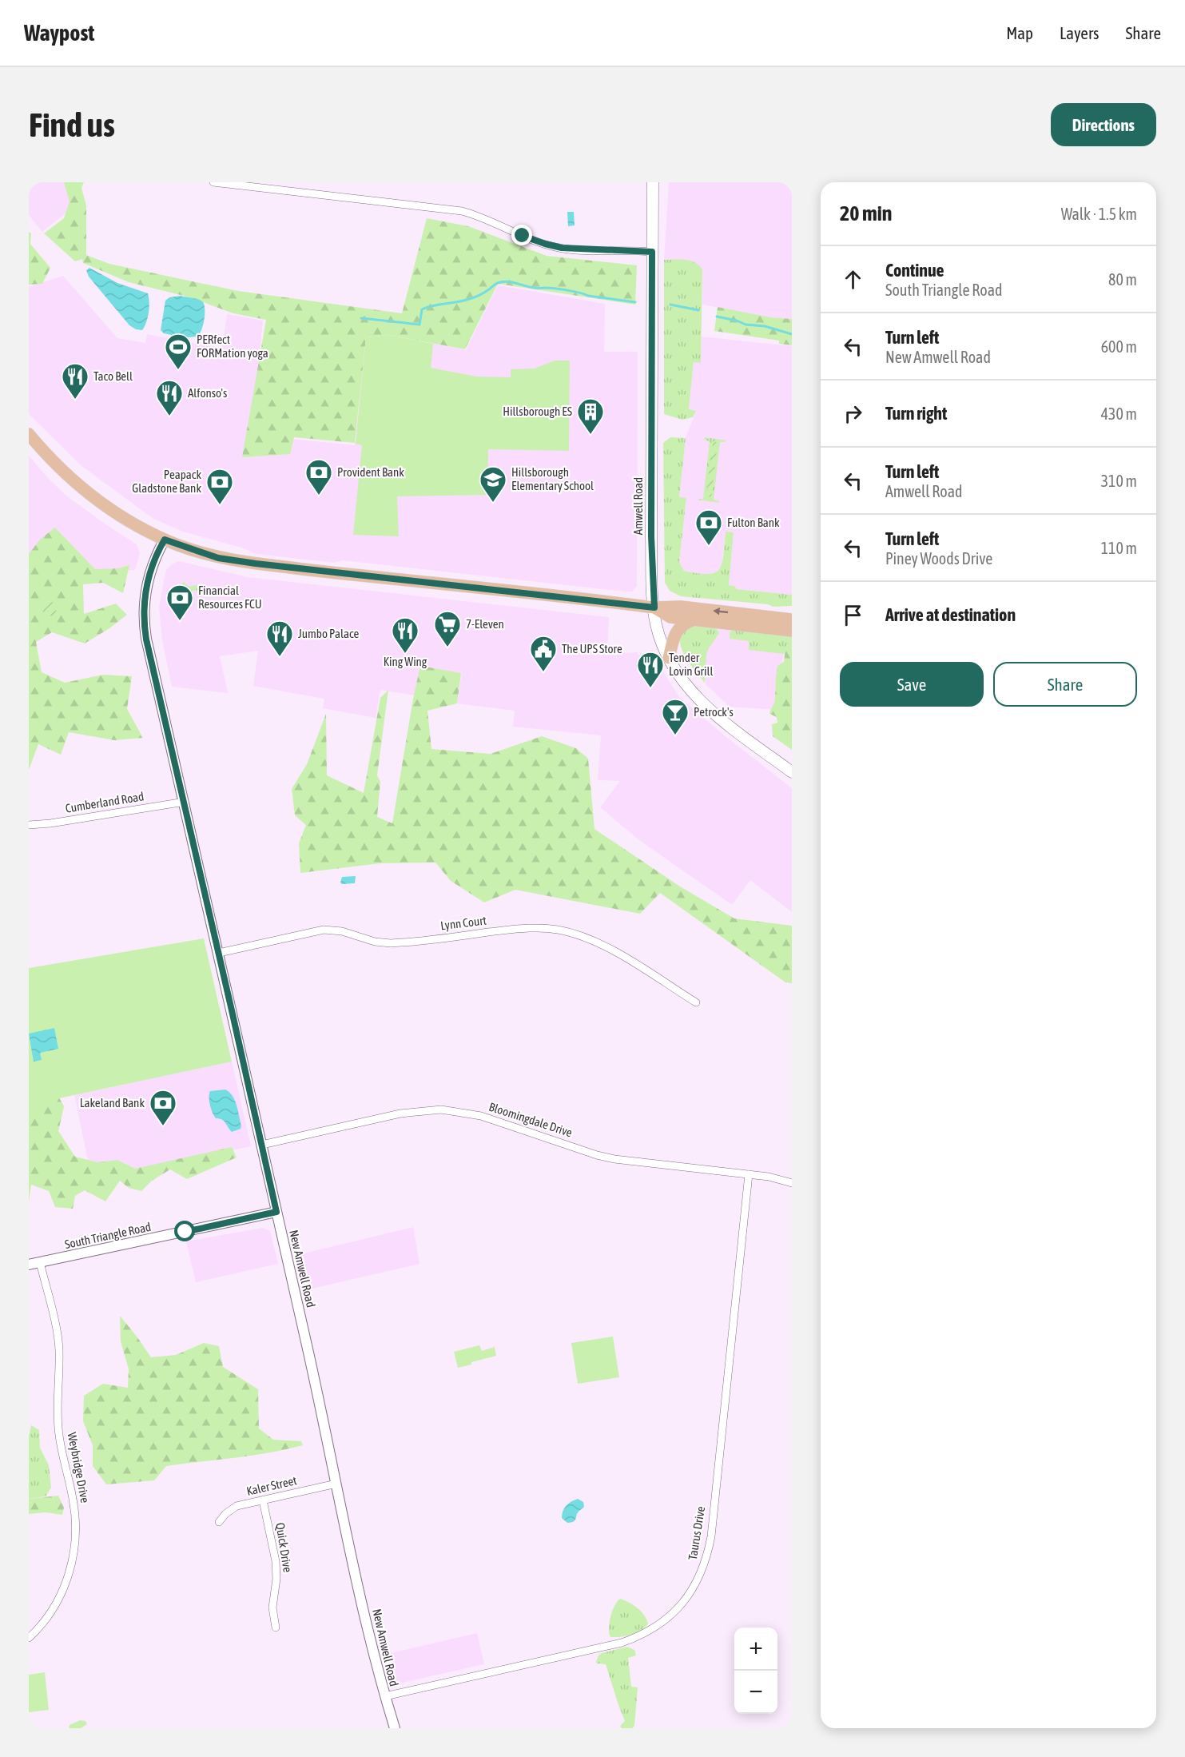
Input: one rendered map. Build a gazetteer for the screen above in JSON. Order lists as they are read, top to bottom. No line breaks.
{"streets":{"main road":["Amwell Road"],"street":["Cumberland Road","Lynn Court","Bloomingdale Drive","South Triangle Road","New Amwell Road","Weybridge Drive","Kaler Street","Taurus Drive","Quick Drive"]},"crossings":[["Cumberland Road","New Amwell Road"],["Lynn Court","New Amwell Road"],["Bloomingdale Drive","New Amwell Road"],["Bloomingdale Drive","Taurus Drive"],["South Triangle Road","New Amwell Road"],["South Triangle Road","Weybridge Drive"],["New Amwell Road","Kaler Street"],["New Amwell Road","Taurus Drive"],["Kaler Street","Quick Drive"]],"places":{"sports":["PERfect FORMation yoga"],"restaurant":["Taco Bell","Alfonso's","King Wing","Jumbo Palace","Tender Lovin Grill"],"building":["Hillsborough ES"],"bank":["Provident Bank","Peapack Gladstone Bank","Fulton Bank","Financial Resources FCU","Lakeland Bank"],"school or university":["Hillsborough Elementary School"],"supermarket":["7-Eleven"],"public building":["The UPS Store"],"bar":["Petrock's"]},"page":{"header":"Waypost","nav":["Map","Layers","Share"],"buttons":["Directions",["Save","Share"]],"title":"Find us","heading":["20 min","Walk · 1.5 km"],"list":[["Continue","South Triangle Road","80 m"],["Turn left","New Amwell Road","600 m"],["Turn right","430 m"],["Turn left","Amwell Road","310 m"],["Turn left","Piney Woods Drive","110 m"],"Arrive at destination"],"map_buttons":["+","−"]}}
